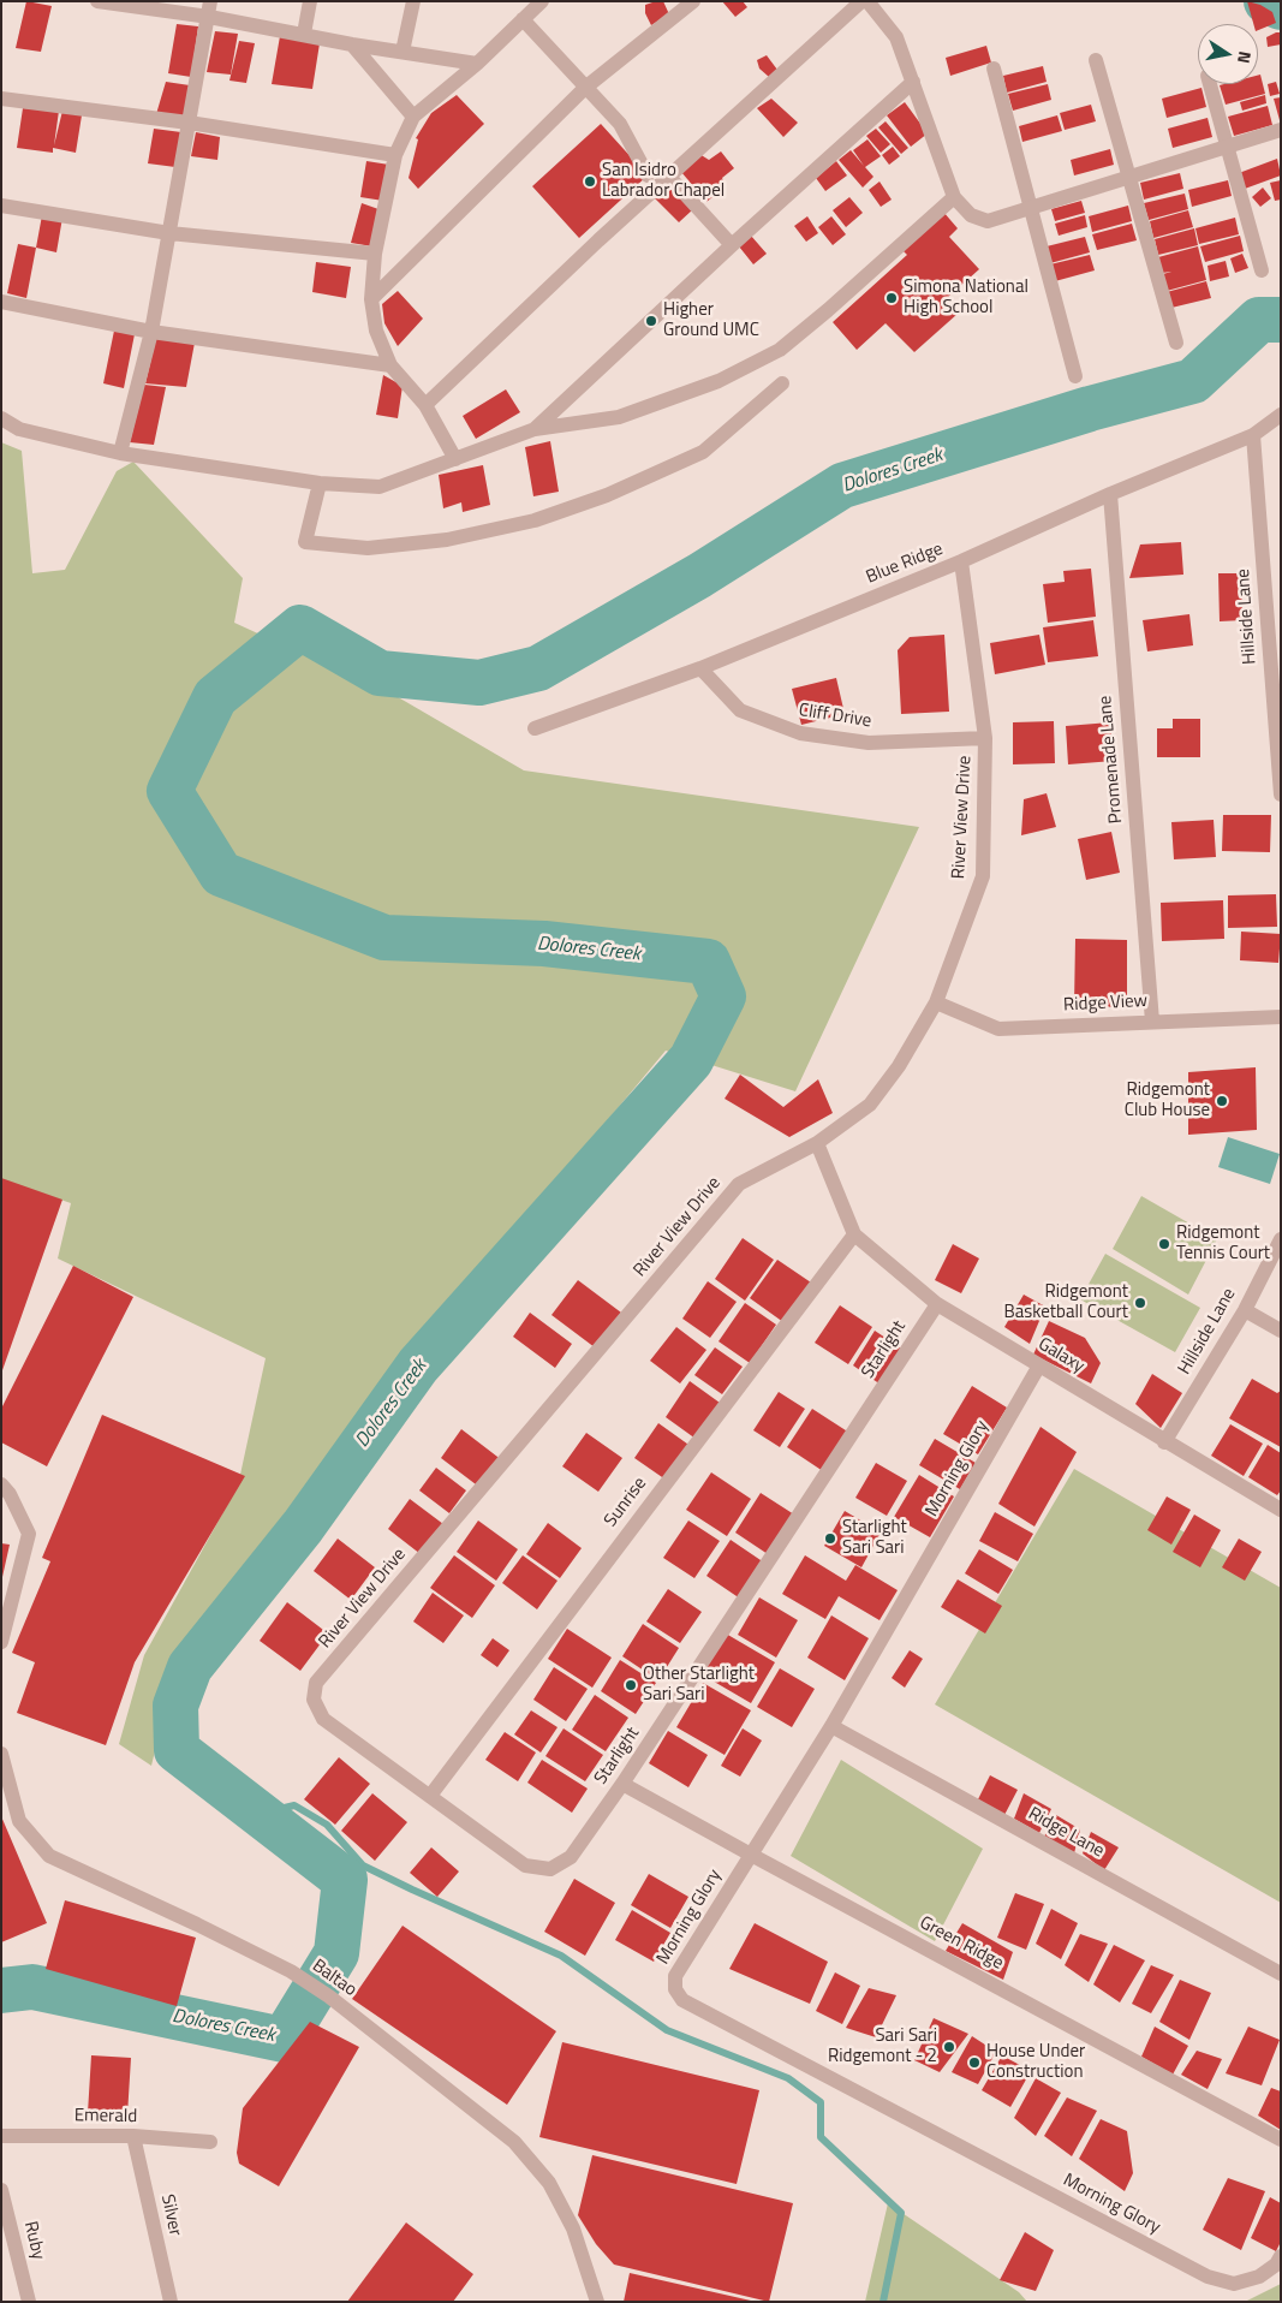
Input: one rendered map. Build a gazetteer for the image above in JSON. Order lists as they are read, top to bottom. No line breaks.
{"streets":{"street":["Blue Ridge","Hillside Lane","Cliff Drive","Promenade Lane","River View Drive","Ridge View","Starlight","Galaxy","Morning Glory","Sunrise","Ridge Lane","Green Ridge","Baltao","Emerald","Silver","Ruby"]},"crossings":[["Blue Ridge","Hillside Lane"],["Blue Ridge","Cliff Drive"],["Blue Ridge","Promenade Lane"],["Blue Ridge","River View Drive"],["Hillside Lane","Galaxy"],["Cliff Drive","River View Drive"],["Promenade Lane","Ridge View"],["River View Drive","Ridge View"],["River View Drive","Starlight"],["River View Drive","Galaxy"],["Starlight","Galaxy"],["Starlight","Sunrise"],["Starlight","Green Ridge"],["Galaxy","Morning Glory"],["Galaxy","Sunrise"],["Morning Glory","Ridge Lane"],["Morning Glory","Green Ridge"],["Emerald","Silver"]],"water":["Dolores Creek"],"places":["San Isidro Labrador Chapel","Simona National High School","Higher Ground UMC","Ridgemont Club House","Ridgemont Tennis Court","Ridgemont Basketball Court","Starlight Sari Sari","Other Starlight Sari Sari","Sari Sari Ridgemont - 2","House Under Construction"],"north":"right"}
